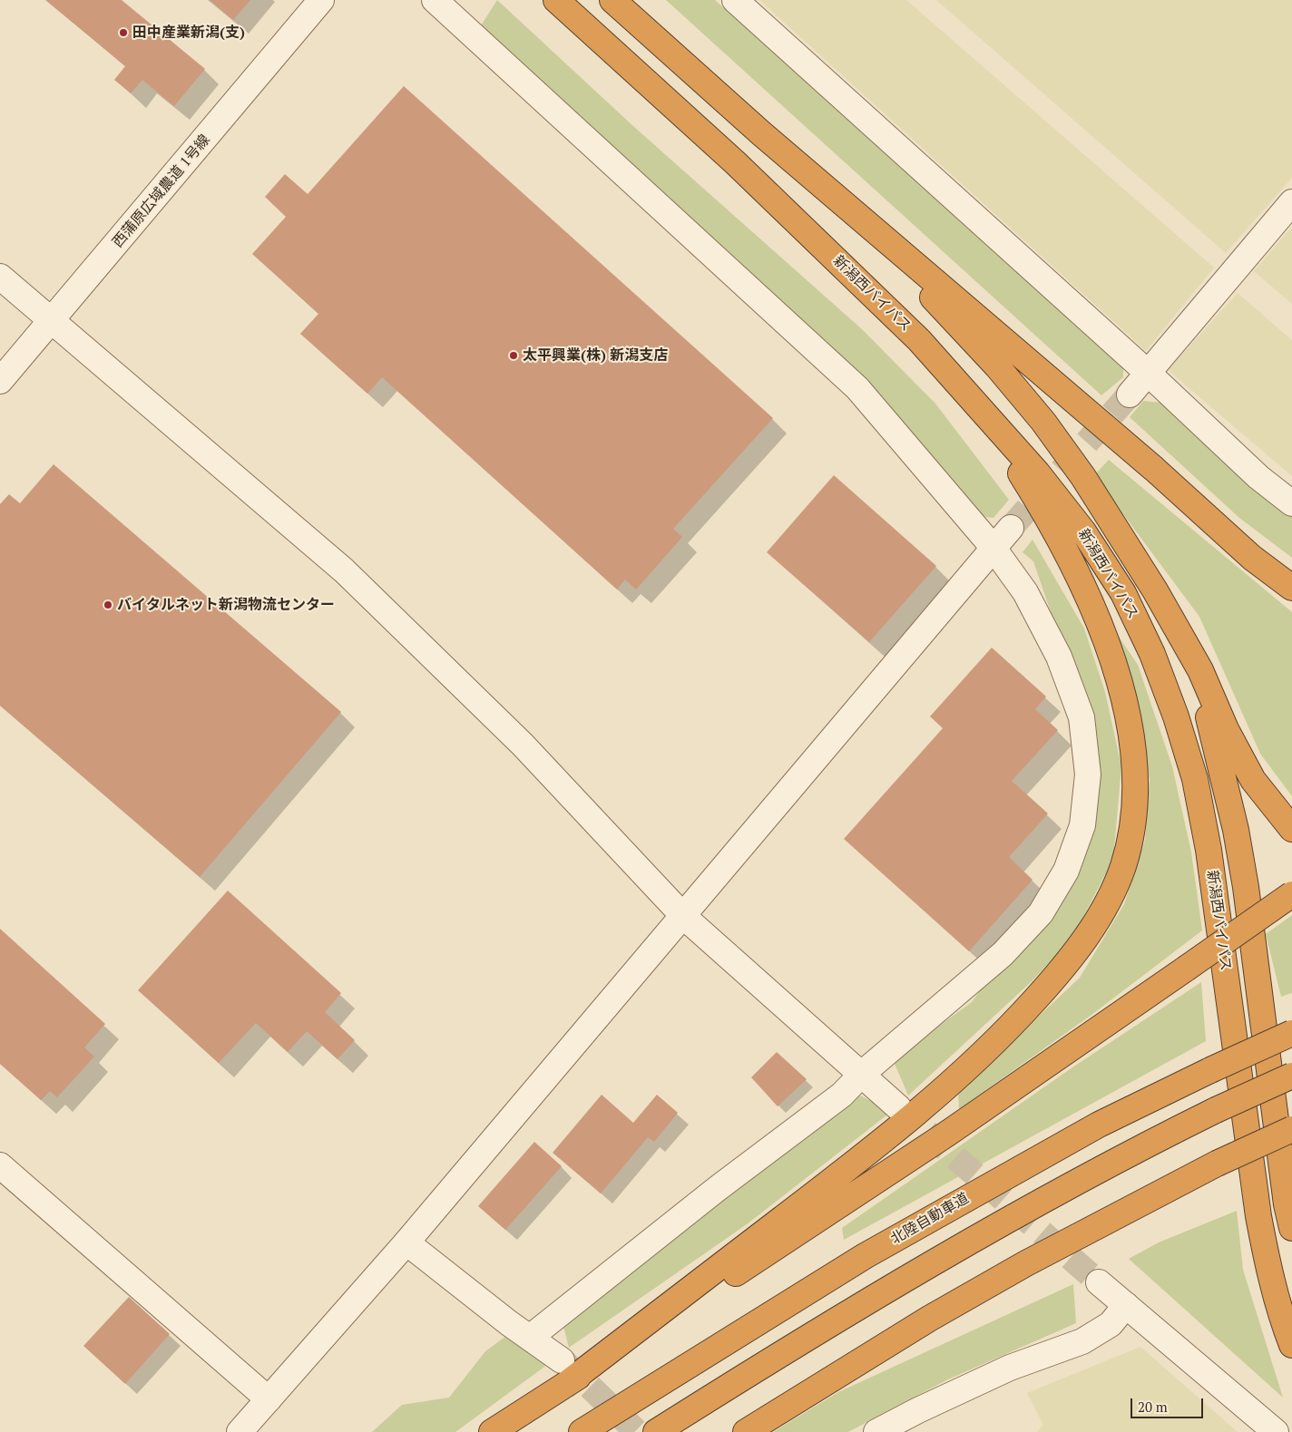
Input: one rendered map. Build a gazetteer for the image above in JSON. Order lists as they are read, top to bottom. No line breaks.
{"streets":{"highway":["新潟西バイパス","北陸自動車道"],"street":["西蒲原広域農道 1号線"]},"places":["田中産業新潟(支)","太平興業(株) 新潟支店","バイタルネット新潟物流センター"],"scale_bar":"20 m"}
